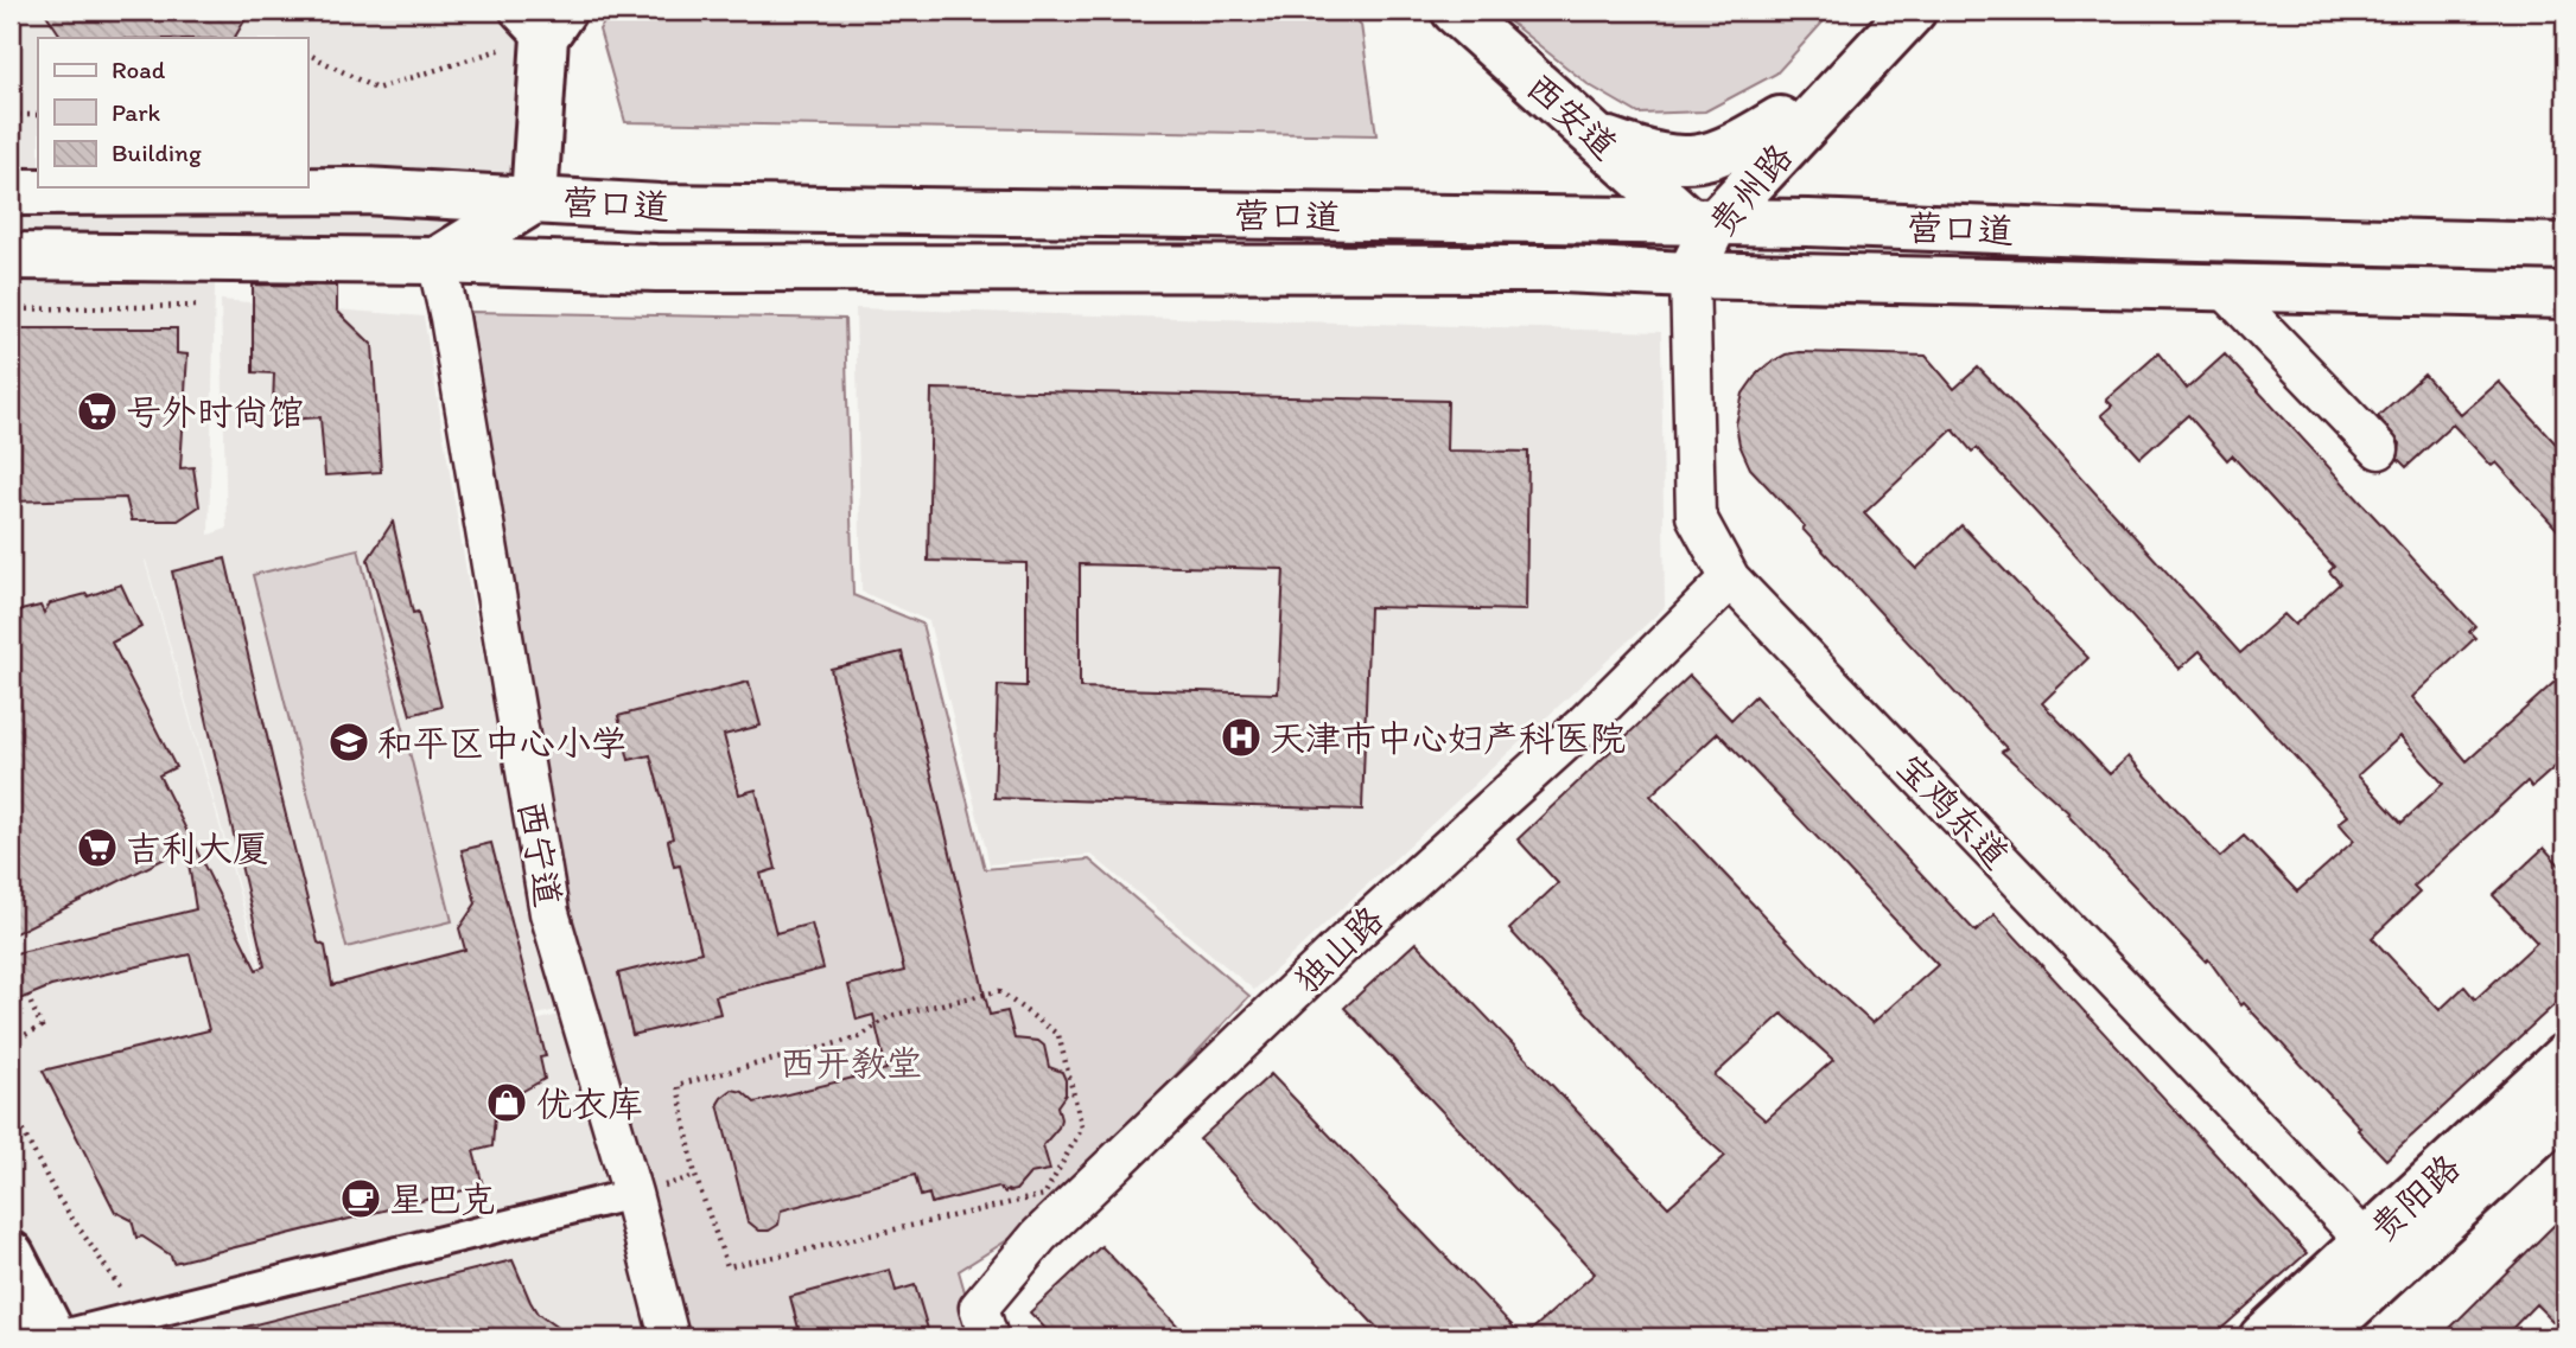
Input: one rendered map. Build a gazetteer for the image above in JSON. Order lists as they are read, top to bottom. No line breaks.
{"streets":{"main road":["西安道","贵州路","营口道","贵阳路"],"street":["宝鸡东道","西宁道","独山路"]},"crossings":[["西安道","贵州路"],["西安道","营口道"],["贵州路","营口道"],["贵州路","宝鸡东道"],["营口道","宝鸡东道"],["营口道","西宁道"],["宝鸡东道","独山路"],["宝鸡东道","贵阳路"]],"parks":["西开教堂"],"places":{"supermarket":["号外时尚馆","吉利大厦"],"hospital":["天津市中心妇产科医院"],"school or university":["和平区中心小学"],"shop":["优衣库"],"cafe":["星巴克"]},"legend":["Road","Park","Building"]}
